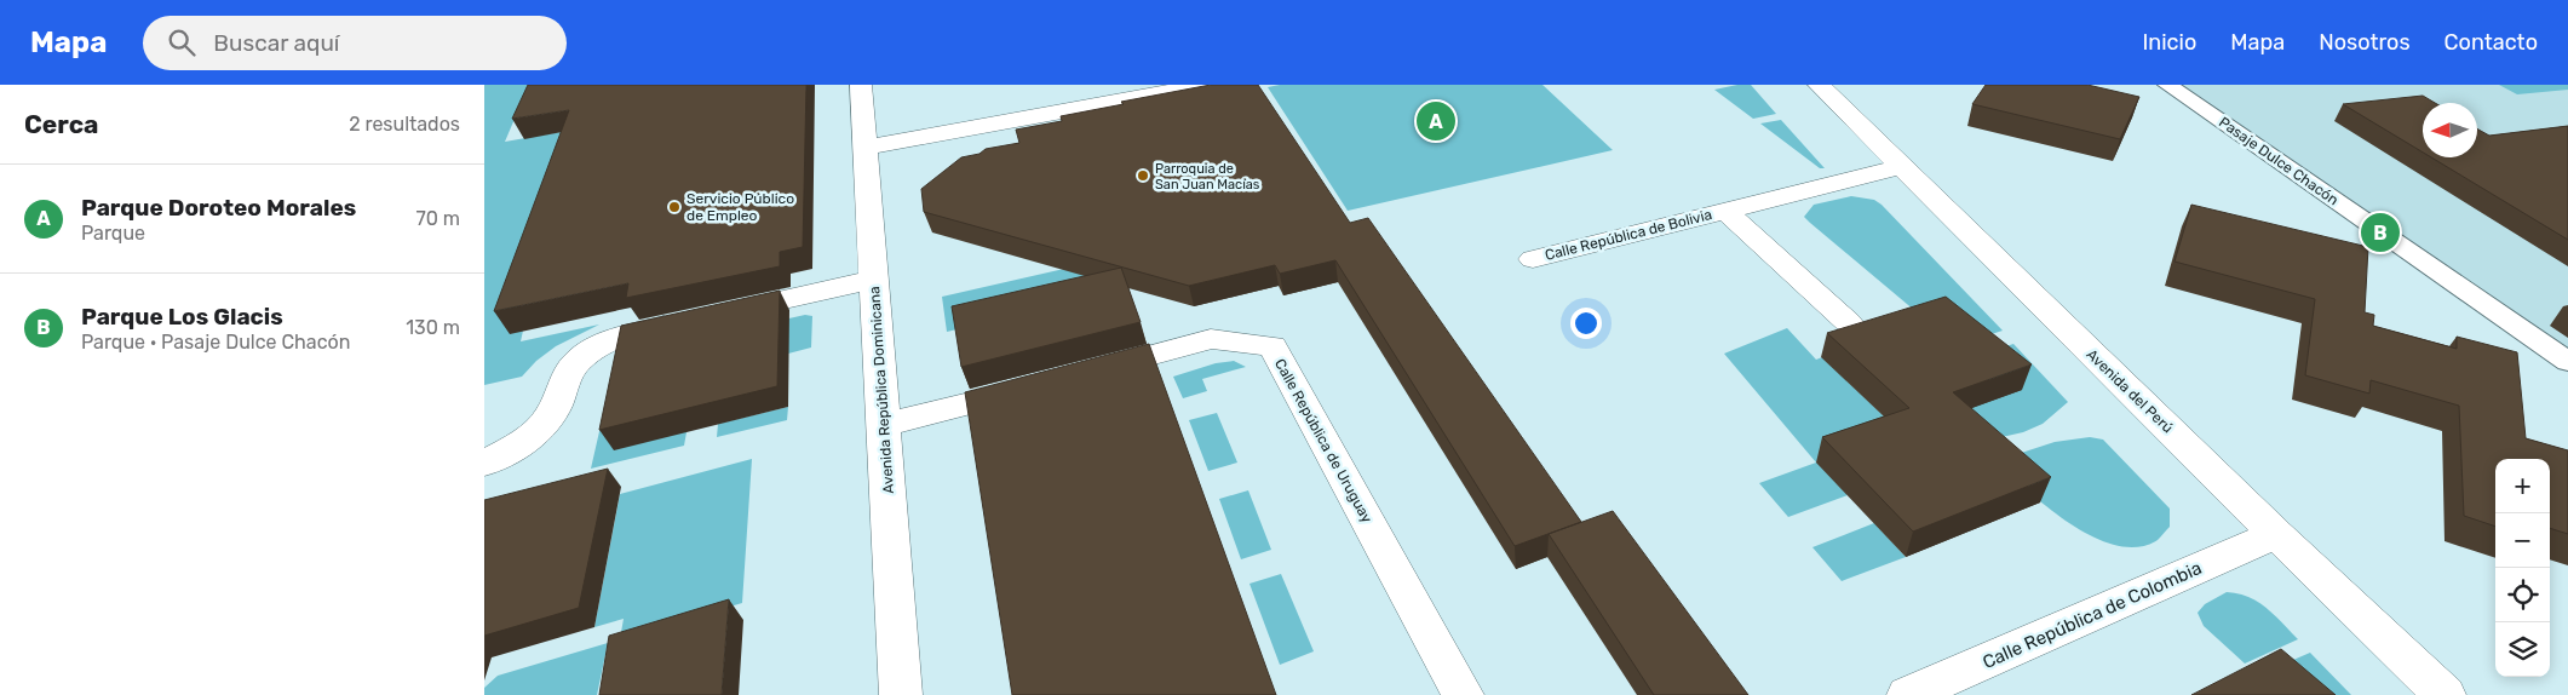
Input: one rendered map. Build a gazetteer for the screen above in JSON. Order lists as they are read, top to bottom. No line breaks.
{"streets":{"street":["Pasaje Dulce Chacón","Calle República de Bolivia","Avenida República Dominicana","Avenida del Perú","Calle República de Uruguay","Calle República de Colombia"]},"crossings":[["Calle República de Bolivia","Avenida del Perú"],["Avenida del Perú","Calle República de Colombia"]],"places":["Parroquia de San Juan Macías","Servicio Público de Empleo"],"north":"left","page":{"header":"Mapa","search":"Buscar aquí","nav":["Inicio","Mapa","Nosotros","Contacto"],"heading":["Cerca","2 resultados"],"pins":["A","B"],"list":[{"mark":"A","name":"Parque Doroteo Morales","note":"Parque","value":"70 m"},{"mark":"B","name":"Parque Los Glacis","note":"Parque · Pasaje Dulce Chacón","value":"130 m"}],"map_buttons":["+","−"]}}
